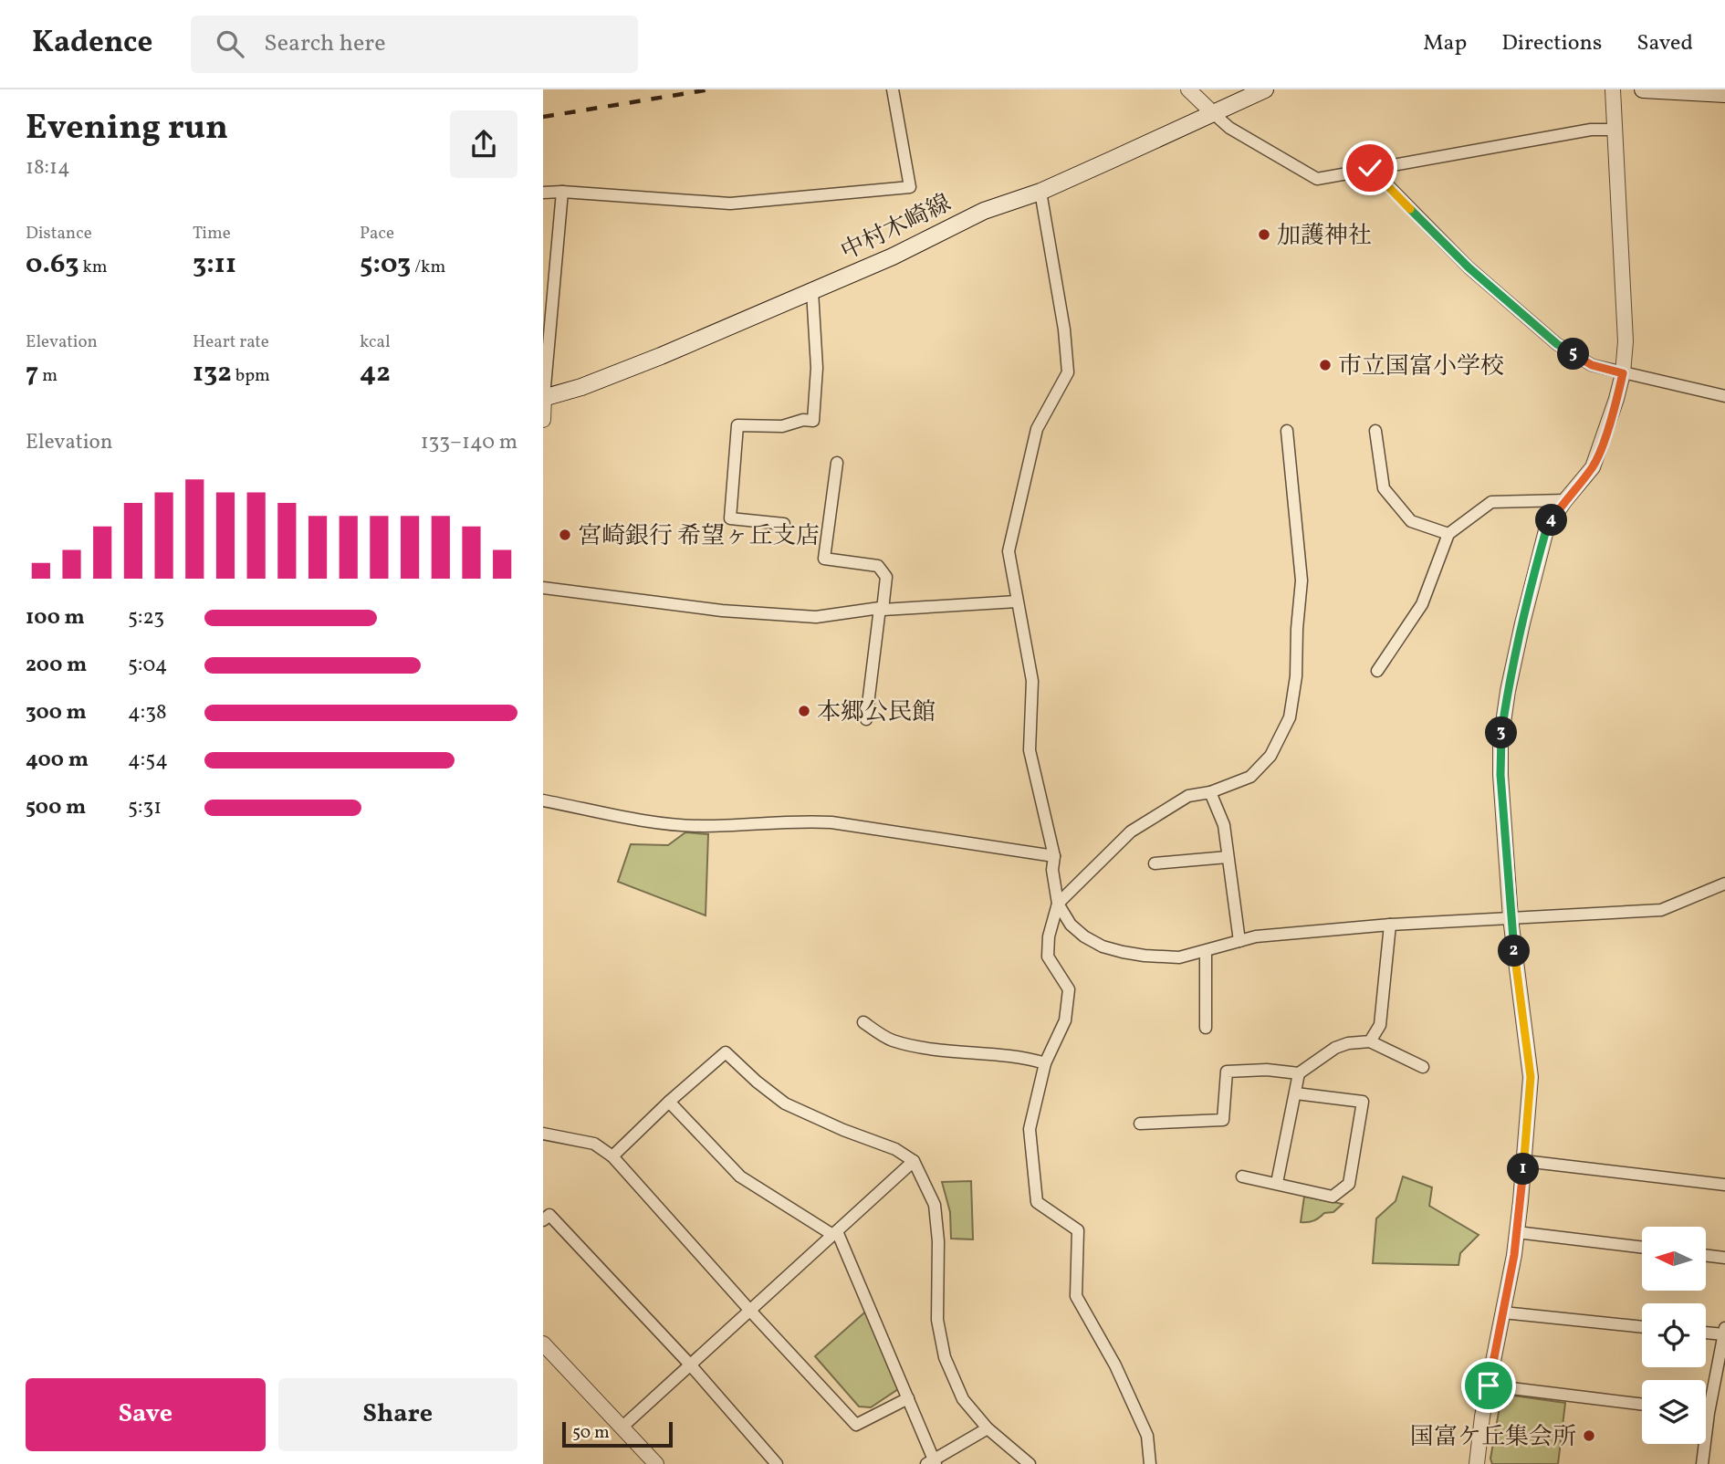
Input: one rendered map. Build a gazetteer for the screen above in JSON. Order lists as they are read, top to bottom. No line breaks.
{"streets":{"main road":["中村木崎線"]},"places":["加護神社","市立国富小学校","宮崎銀行 希望ヶ丘支店","本郷公民館","国富ケ丘集会所"],"scale_bar":"50 m","north":"left","page":{"header":"Kadence","search":"Search here","nav":["Map","Directions","Saved"],"heading":["Evening run","18:14"],"stats":[["Distance","0.63 km"],["Time","3:11"],["Pace","5:03 /km"],["Elevation","7 m"],["Heart rate","132 bpm"],["kcal","42"]],"pins":["5","4","3","2","1"],"chart":["Elevation","133–140 m"],"list":[{"name":"100 m","note":"5:23"},{"name":"200 m","note":"5:04"},{"name":"300 m","note":"4:38"},{"name":"400 m","note":"4:54"},{"name":"500 m","note":"5:31"}],"buttons":["Save","Share"],"scale":"50 m"}}
